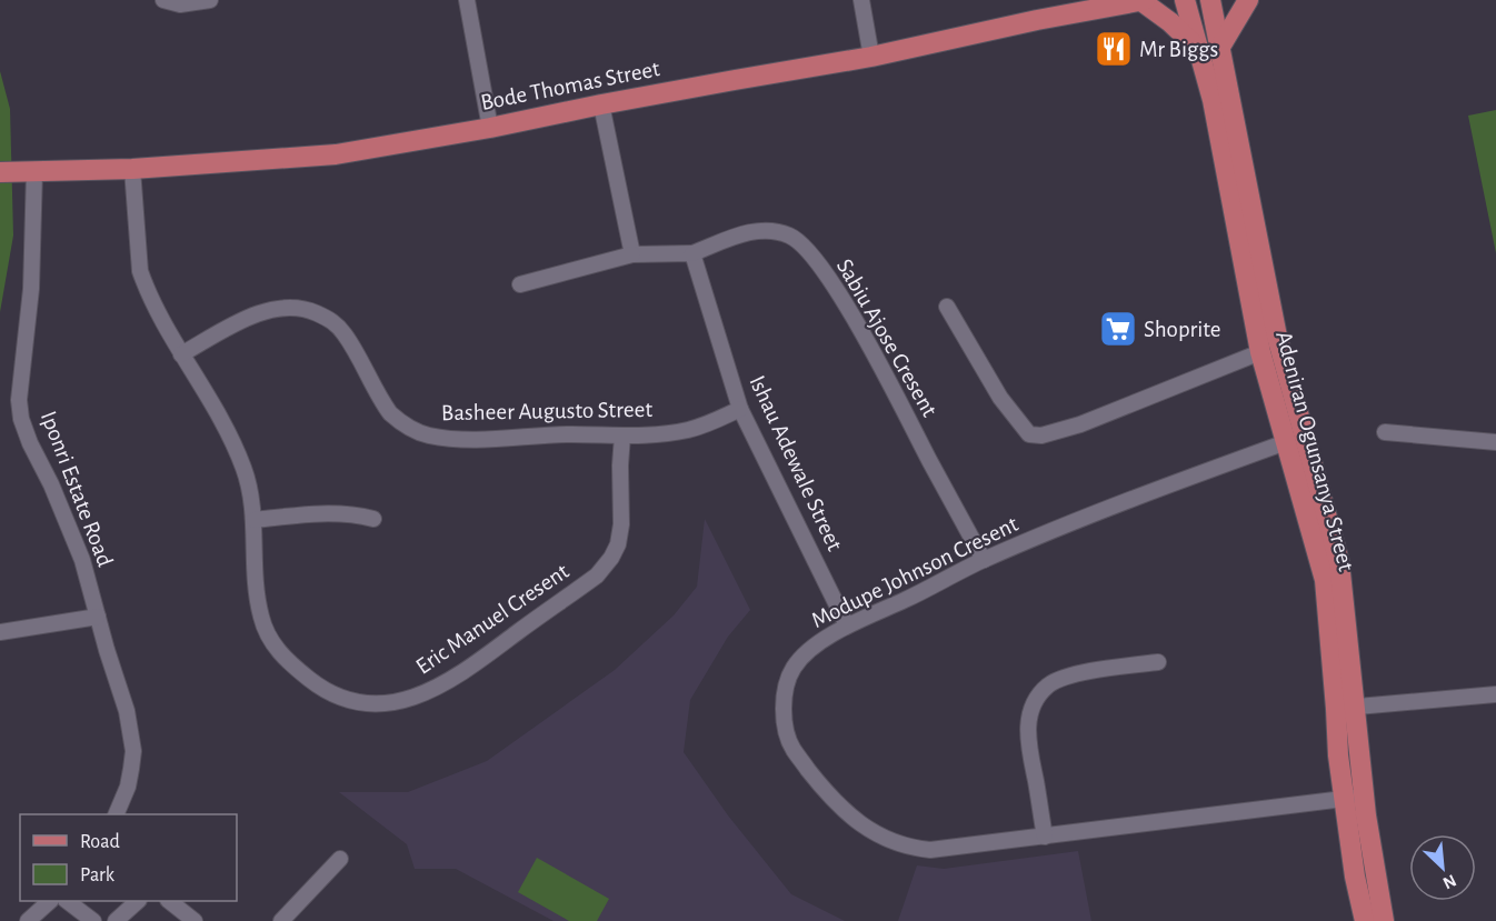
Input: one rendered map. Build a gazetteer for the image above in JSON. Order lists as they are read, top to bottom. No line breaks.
{"streets":{"main road":["Bode Thomas Street","Adeniran Ogunsanya Street"],"street":["Sabiu Ajose Cresent","Basheer Augusto Street","Ishau Adewale Street","Iponri Estate Road","Modupe Johnson Cresent","Eric Manuel Cresent"]},"crossings":[["Bode Thomas Street","Iponri Estate Road"],["Bode Thomas Street","Eric Manuel Cresent"],["Sabiu Ajose Cresent","Ishau Adewale Street"],["Sabiu Ajose Cresent","Modupe Johnson Cresent"],["Basheer Augusto Street","Ishau Adewale Street"],["Basheer Augusto Street","Eric Manuel Cresent"],["Adeniran Ogunsanya Street","Modupe Johnson Cresent"],["Ishau Adewale Street","Modupe Johnson Cresent"]],"places":{"restaurant":["Mr Biggs"],"supermarket":["Shoprite"]},"legend":["Road","Park"],"north":"bottom right"}
